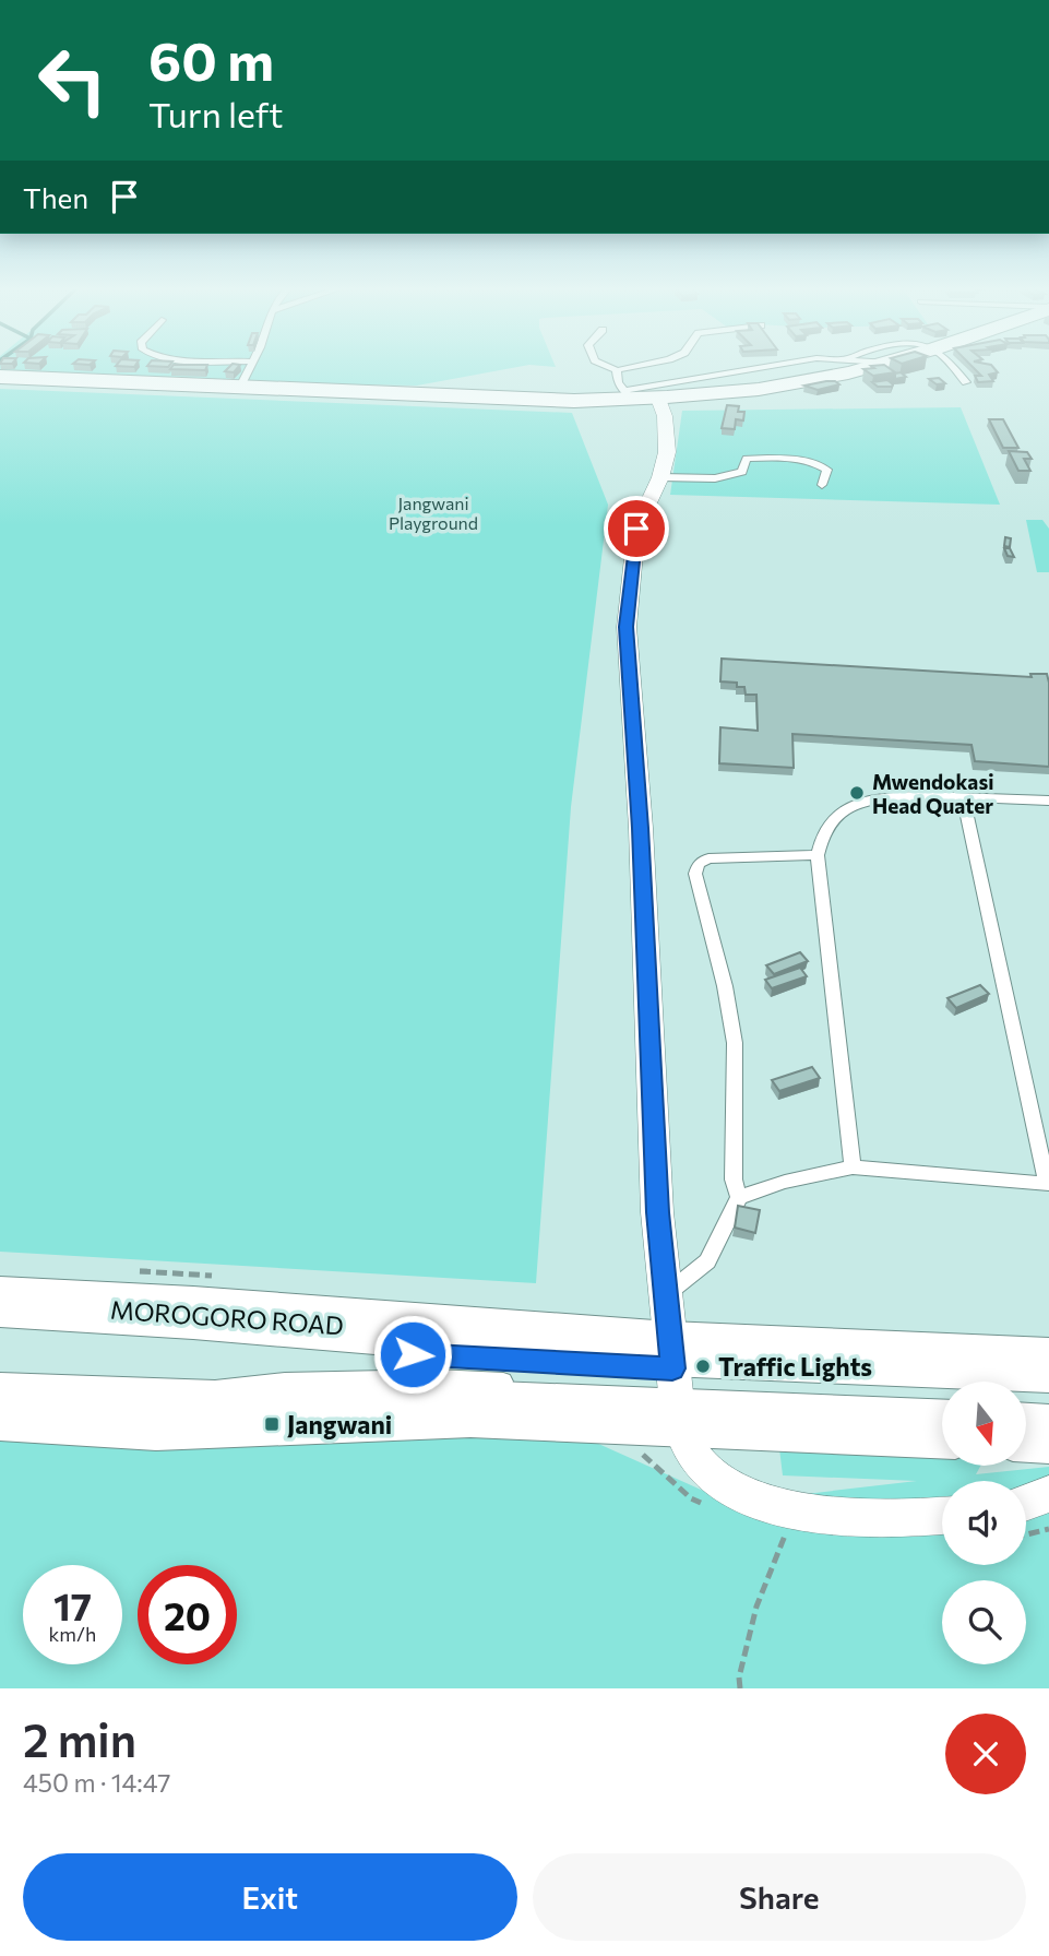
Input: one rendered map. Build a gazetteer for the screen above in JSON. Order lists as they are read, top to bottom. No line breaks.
{"streets":{"highway":["MOROGORO ROAD"]},"parks":["Jangwani Playground"],"places":{"other":["Mwendokasi Head Quater","Traffic Lights"],"transit":["Jangwani"]},"north":"bottom","page":{"turn":["60 m","Turn left"],"then":"Then","speed":"17 km/h","limit":"20","heading":["2 min","450 m · 14:47"],"buttons":["Exit","Share"]}}
